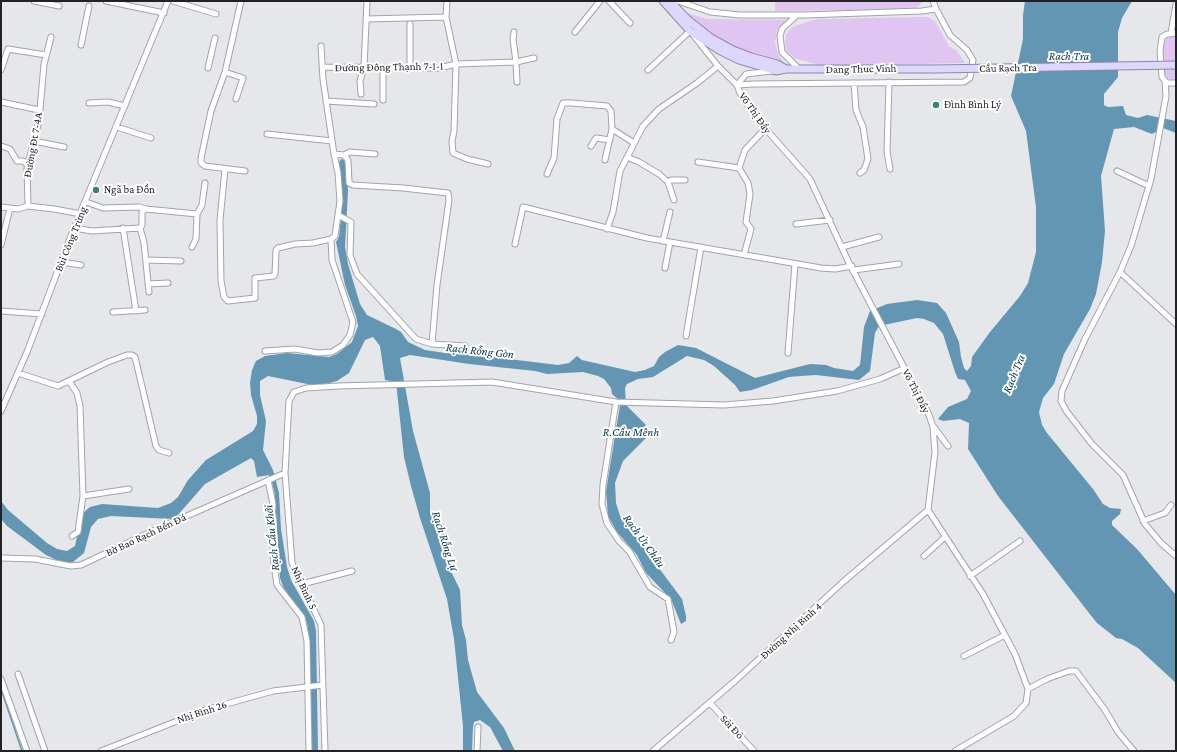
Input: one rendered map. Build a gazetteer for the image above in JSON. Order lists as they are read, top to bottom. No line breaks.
{"streets":{"main road":["Cầu Rạch Tra","Dang Thuc Vinh"],"street":["Đường Đông Thạnh 7-1-1","Võ Thị Đầy","Đường Đt 7-4A","Bùi Công Trừng","Bờ Bao Rạch Bến Đá","Nhị Bình 5","Đường Nhị Bình 4","Nhị Bình 26","Sỏi Đỏ"]},"crossings":[["Cầu Rạch Tra","Dang Thuc Vinh"],["Dang Thuc Vinh","Võ Thị Đầy"],["Võ Thị Đầy","Đường Nhị Bình 4"],["Bờ Bao Rạch Bến Đá","Nhị Bình 5"],["Nhị Bình 5","Nhị Bình 26"],["Đường Nhị Bình 4","Sỏi Đỏ"]],"water":["Rạch Tra","Rạch Rỗng Gòn","R.Cầu Mênh","Rạch Cầu Khởi","Rạch Rỗng Lự","Rạch Út Châu"],"places":["Đình Bình Lý","Ngã ba Đồn"]}
